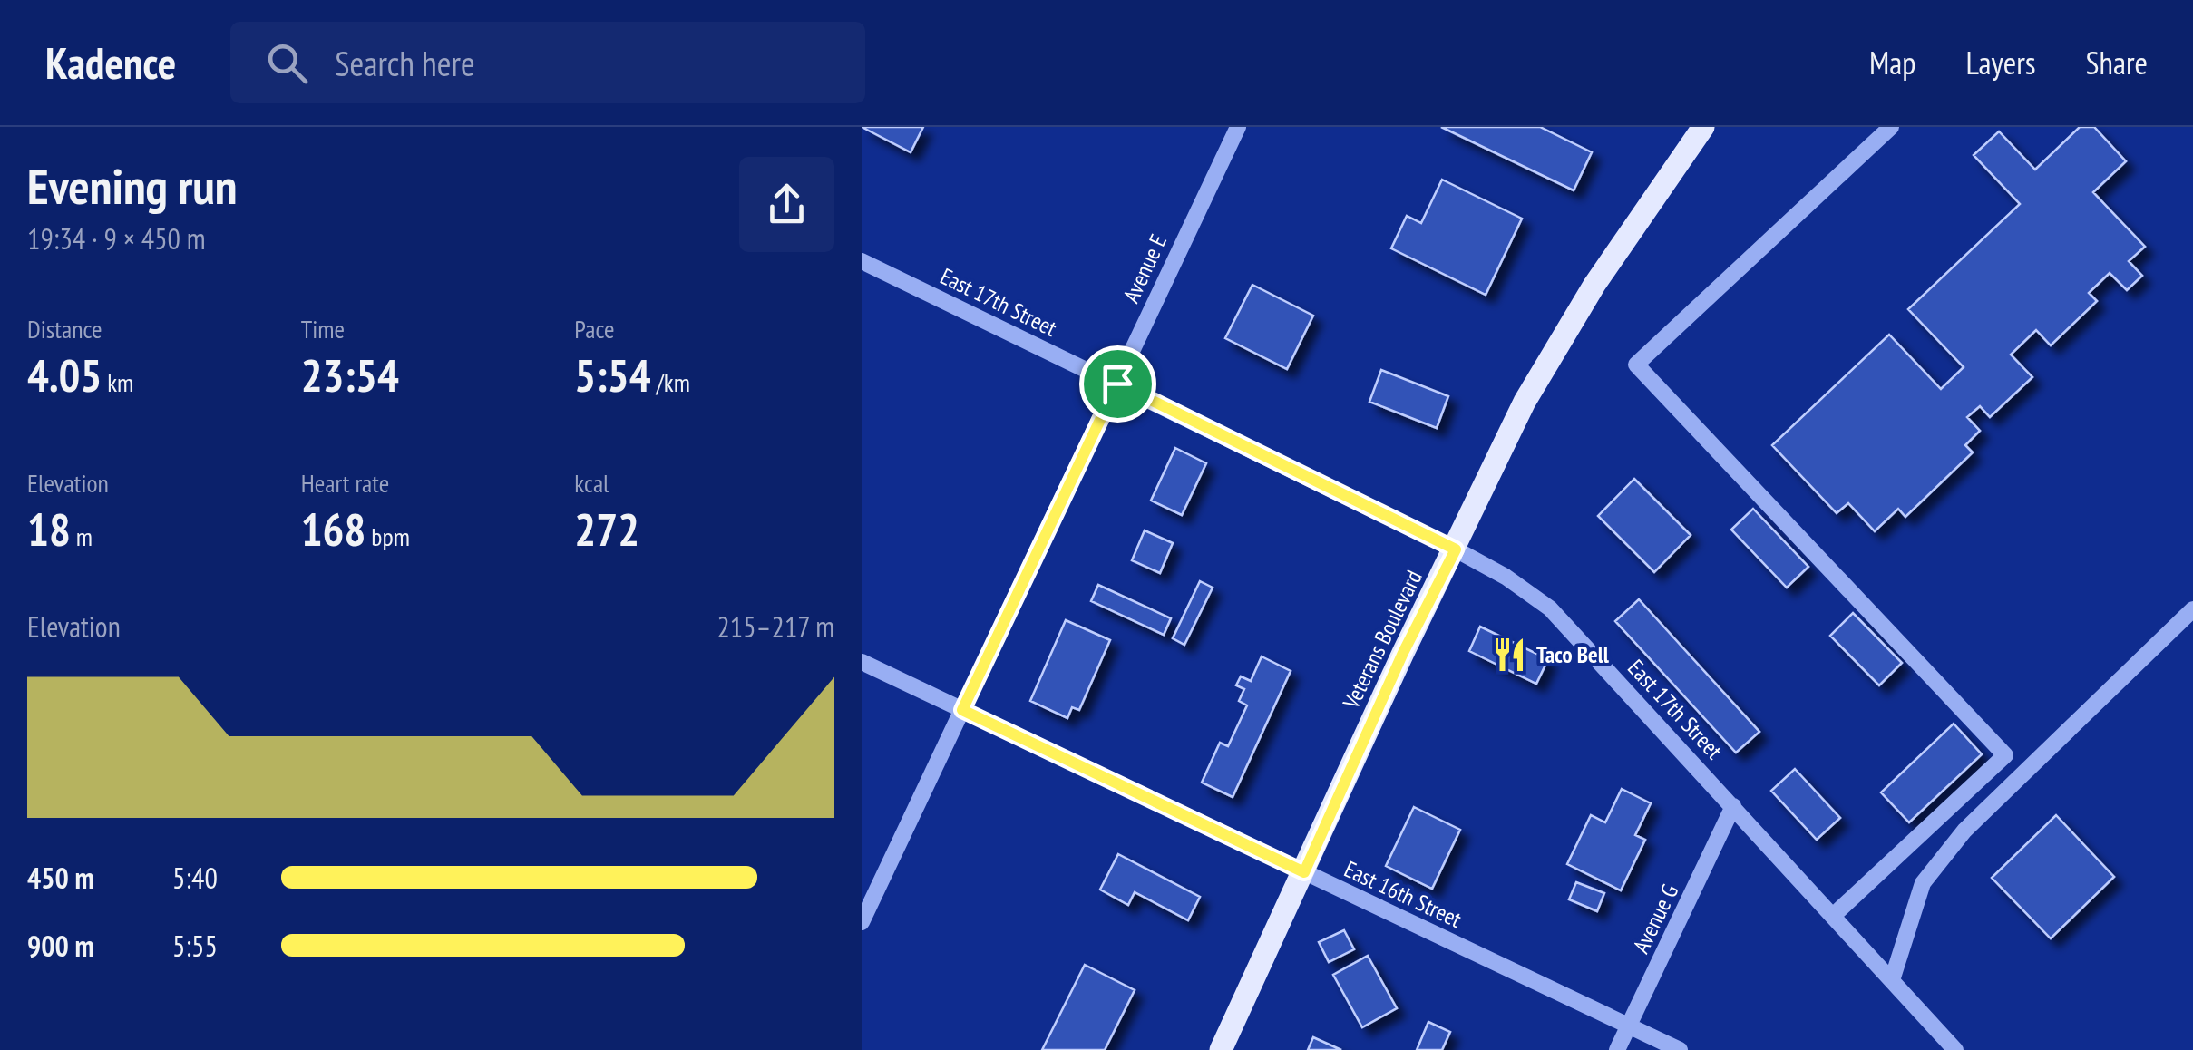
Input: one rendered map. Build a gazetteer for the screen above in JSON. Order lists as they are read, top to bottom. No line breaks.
{"streets":{"main road":["Veterans Boulevard"],"street":["Avenue E","East 17th Street","East 16th Street","Avenue G"]},"crossings":[["Avenue E","East 17th Street"],["Avenue E","East 16th Street"],["East 17th Street","Veterans Boulevard"],["East 17th Street","Avenue G"],["Veterans Boulevard","East 16th Street"],["East 16th Street","Avenue G"]],"places":{"restaurant":["Taco Bell"]},"page":{"header":"Kadence","search":"Search here","nav":["Map","Layers","Share"],"heading":["Evening run","19:34 · 9 × 450 m"],"stats":[["Distance","4.05 km"],["Time","23:54"],["Pace","5:54 /km"],["Elevation","18 m"],["Heart rate","168 bpm"],["kcal","272"]],"chart":["Elevation","215–217 m"],"list":[{"name":"450 m","note":"5:40"},{"name":"900 m","note":"5:55"}]}}
